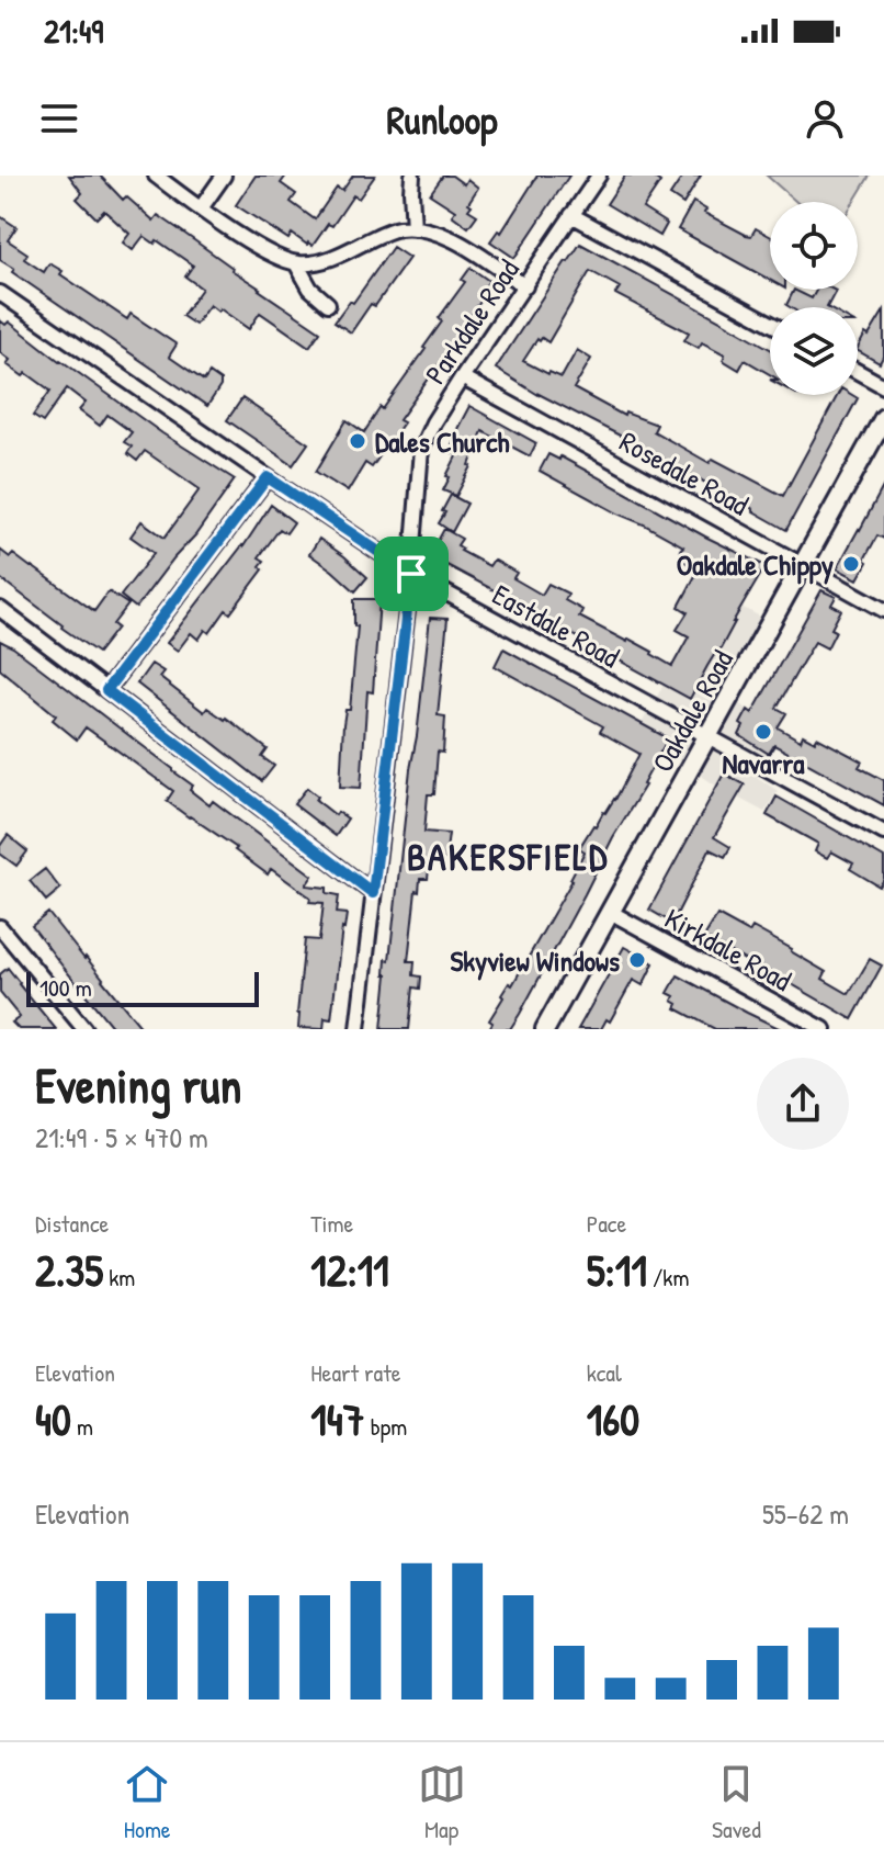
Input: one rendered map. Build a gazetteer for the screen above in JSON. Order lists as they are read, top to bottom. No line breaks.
{"streets":{"street":["Parkdale Road","Rosedale Road","Eastdale Road","Oakdale Road","Kirkdale Road"]},"crossings":[["Parkdale Road","Rosedale Road"],["Parkdale Road","Eastdale Road"],["Rosedale Road","Oakdale Road"],["Eastdale Road","Oakdale Road"],["Oakdale Road","Kirkdale Road"]],"districts":["BAKERSFIELD"],"places":["Dales Church","Oakdale Chippy","Navarra","Skyview Windows"],"scale_bar":"100 m","page":{"status":"21:49","header":"Runloop","scale":"100 m","heading":["Evening run","21:49 · 5 × 470 m"],"stats":[["Distance","2.35 km"],["Time","12:11"],["Pace","5:11 /km"],["Elevation","40 m"],["Heart rate","147 bpm"],["kcal","160"]],"chart":["Elevation","55–62 m"],"tabs":["Home","Map","Saved"]}}
